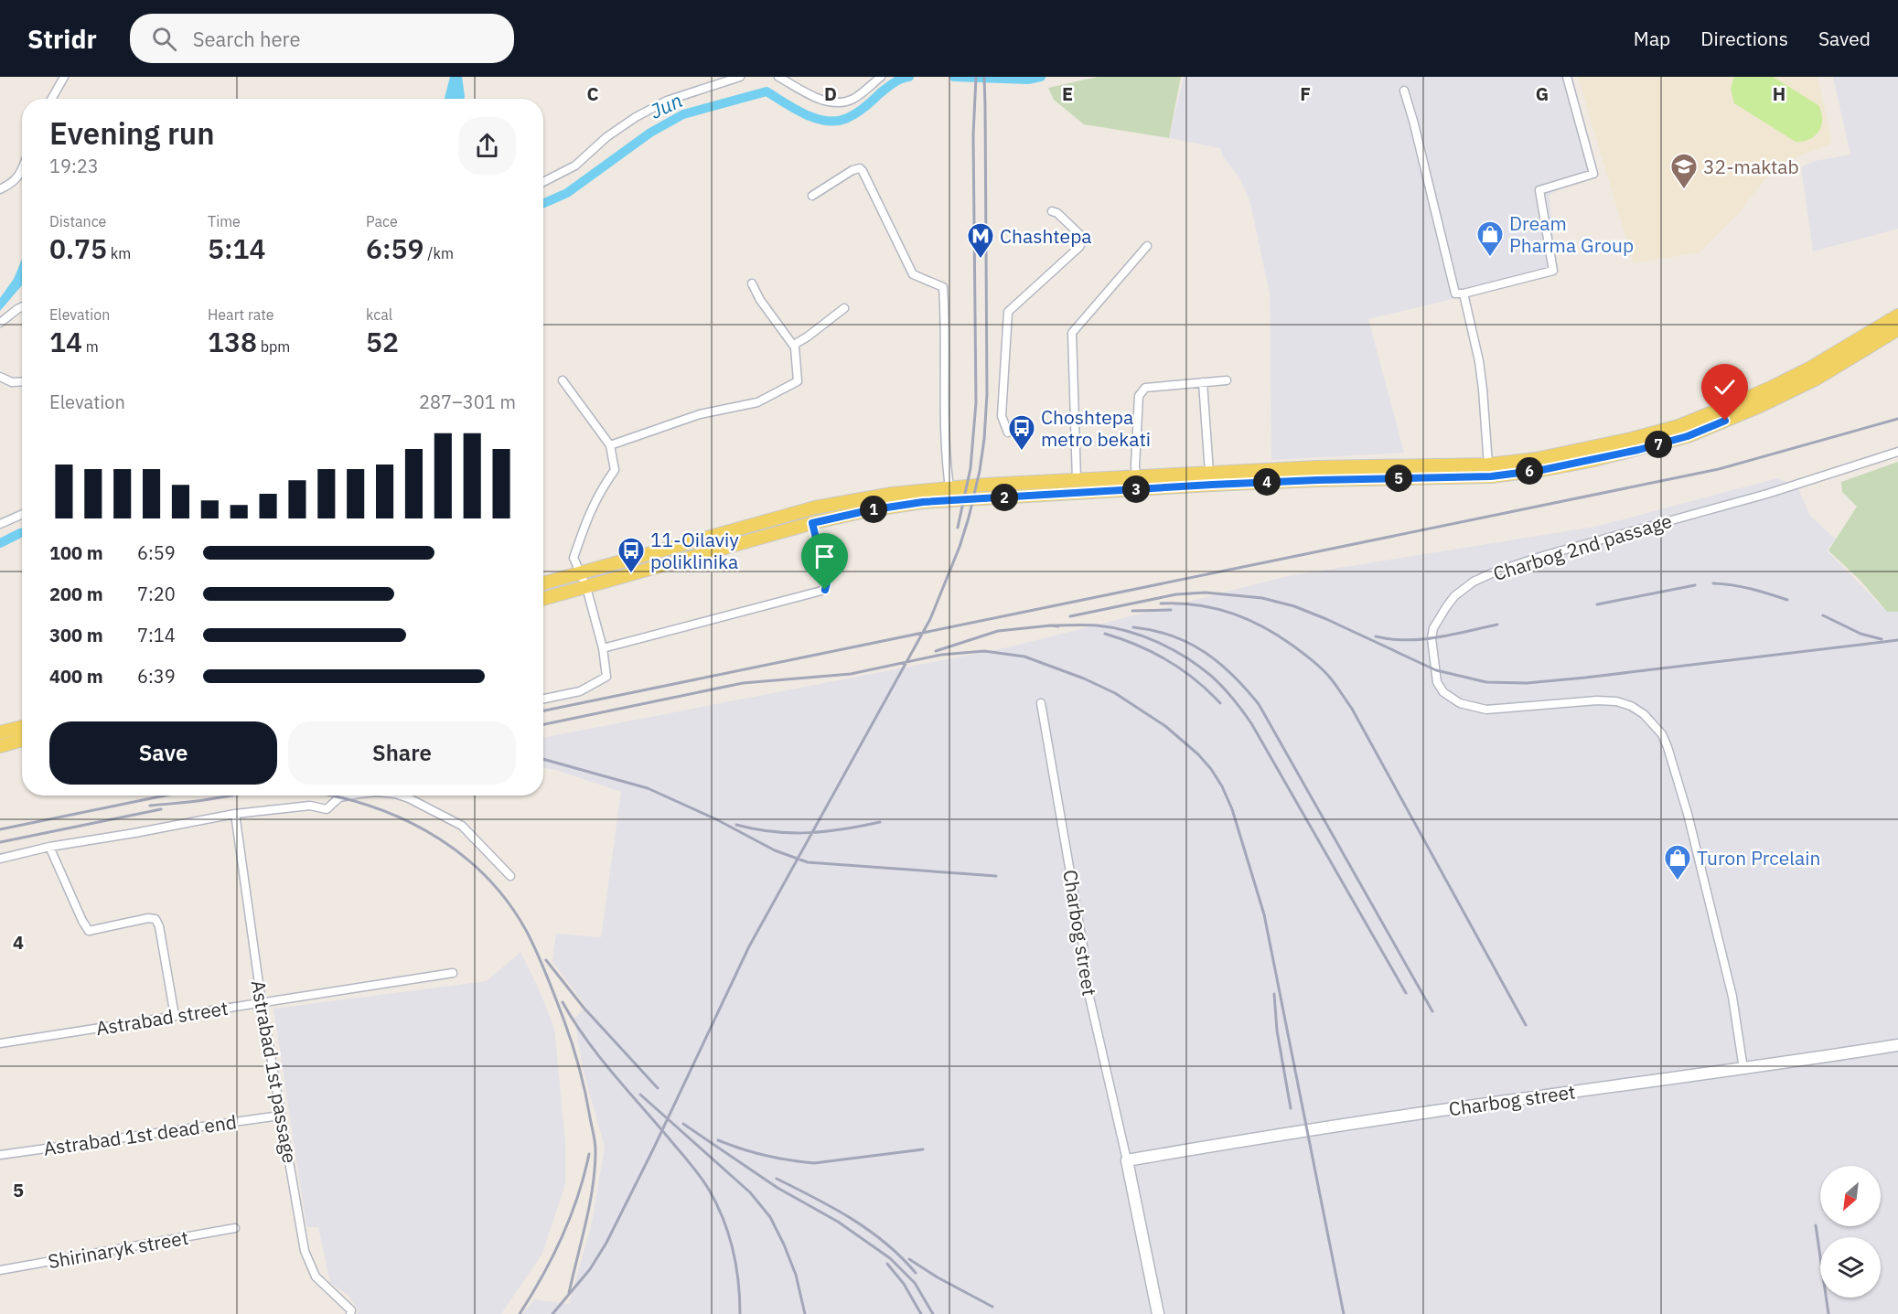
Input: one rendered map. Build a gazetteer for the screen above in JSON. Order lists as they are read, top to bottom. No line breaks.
{"streets":{"street":["Charbog 2nd passage","Charbog street","Astrabad street","Astrabad 1st passage","Astrabad 1st dead end","Shirinaryk street"]},"crossings":[["Charbog 2nd passage","Charbog street"],["Astrabad street","Astrabad 1st passage"],["Astrabad 1st passage","Astrabad 1st dead end"]],"water":["Jun"],"places":{"school or university":["32-maktab"],"shop":["Dream Pharma Group","Turon Prcelain"],"metro station":["Chashtepa"],"bus stop":["Choshtepa metro bekati","11-Oilaviy poliklinika"]},"north":"bottom left","page":{"header":"Stridr","search":"Search here","nav":["Map","Directions","Saved"],"heading":["Evening run","19:23"],"stats":[["Distance","0.75 km"],["Time","5:14"],["Pace","6:59 /km"],["Elevation","14 m"],["Heart rate","138 bpm"],["kcal","52"]],"chart":["Elevation","287–301 m"],"pins":["7","6","5","4","3","2","1"],"list":[{"name":"100 m","note":"6:59"},{"name":"200 m","note":"7:20"},{"name":"300 m","note":"7:14"},{"name":"400 m","note":"6:39"}],"buttons":["Save","Share"]},"grid":{"columns":["C","D","E","F","G","H"],"rows":["4","5"]}}
